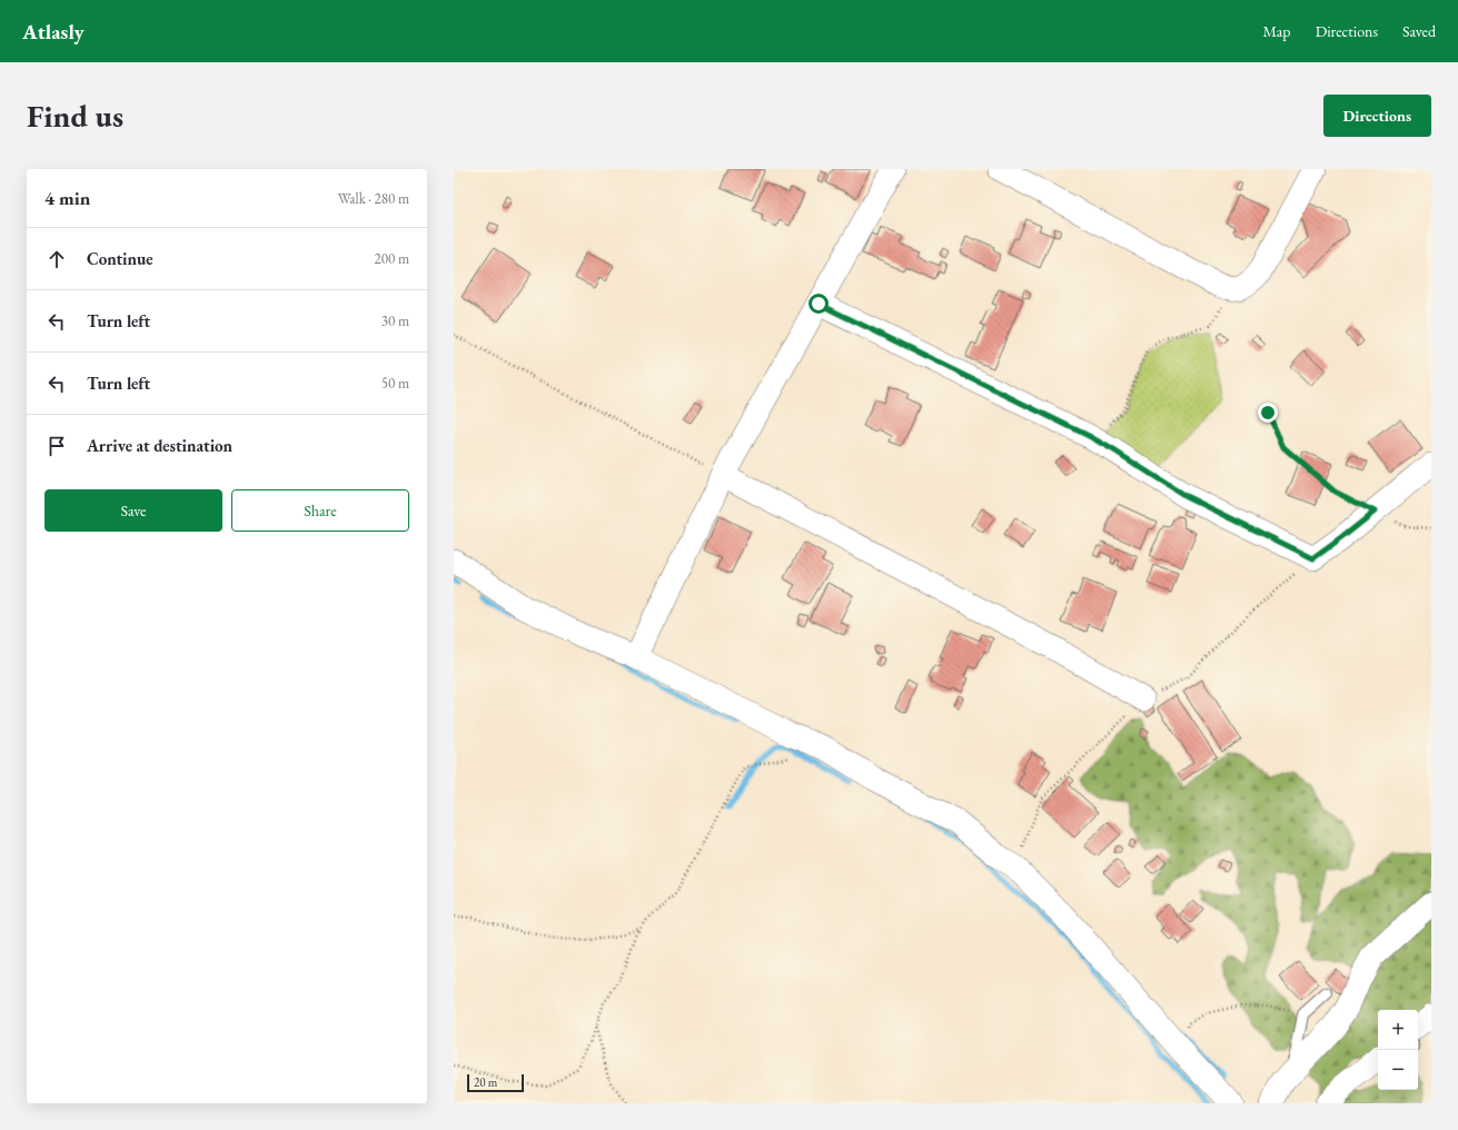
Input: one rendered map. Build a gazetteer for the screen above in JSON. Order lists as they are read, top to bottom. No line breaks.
{"scale_bar":"20 m","page":{"header":"Atlasly","nav":["Map","Directions","Saved"],"buttons":["Directions",["Save","Share"]],"title":"Find us","heading":["4 min","Walk · 280 m"],"list":[["Continue","200 m"],["Turn left","30 m"],["Turn left","50 m"],"Arrive at destination"],"map_buttons":["+","−"],"scale":"20 m"}}
